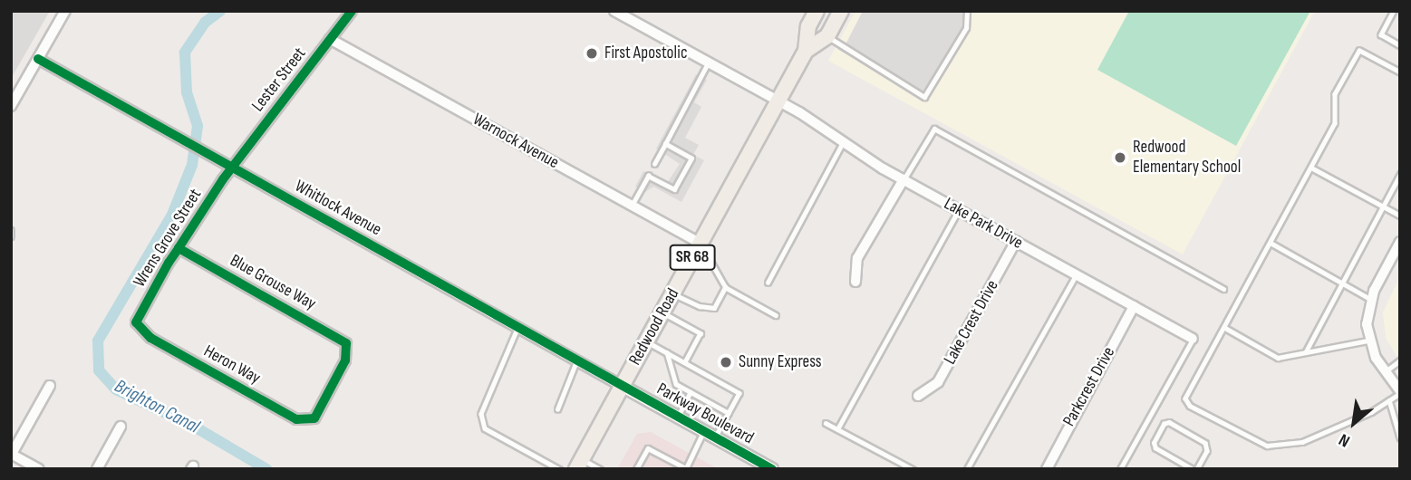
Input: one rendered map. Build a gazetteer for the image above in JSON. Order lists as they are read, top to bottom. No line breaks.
{"streets":{"main road":["SR 68","Redwood Road"],"street":["Lester Street","Warnock Avenue","Whitlock Avenue","Lake Park Drive","Wrens Grove Street","Blue Grouse Way","Lake Crest Drive","Heron Way","Parkcrest Drive","Parkway Boulevard"]},"crossings":[["Lester Street","Warnock Avenue"],["Lester Street","Whitlock Avenue"],["Lester Street","Wrens Grove Street"],["Warnock Avenue","Redwood Road"],["Whitlock Avenue","Wrens Grove Street"],["Whitlock Avenue","Redwood Road"],["Whitlock Avenue","Parkway Boulevard"],["Lake Park Drive","Lake Crest Drive"],["Lake Park Drive","Redwood Road"],["Lake Park Drive","Parkcrest Drive"],["Wrens Grove Street","Blue Grouse Way"],["Wrens Grove Street","Heron Way"],["Blue Grouse Way","Heron Way"],["Redwood Road","Parkway Boulevard"]],"water":["Brighton Canal"],"places":["First Apostolic","Redwood Elementary School","Sunny Express"],"north":"bottom left"}
